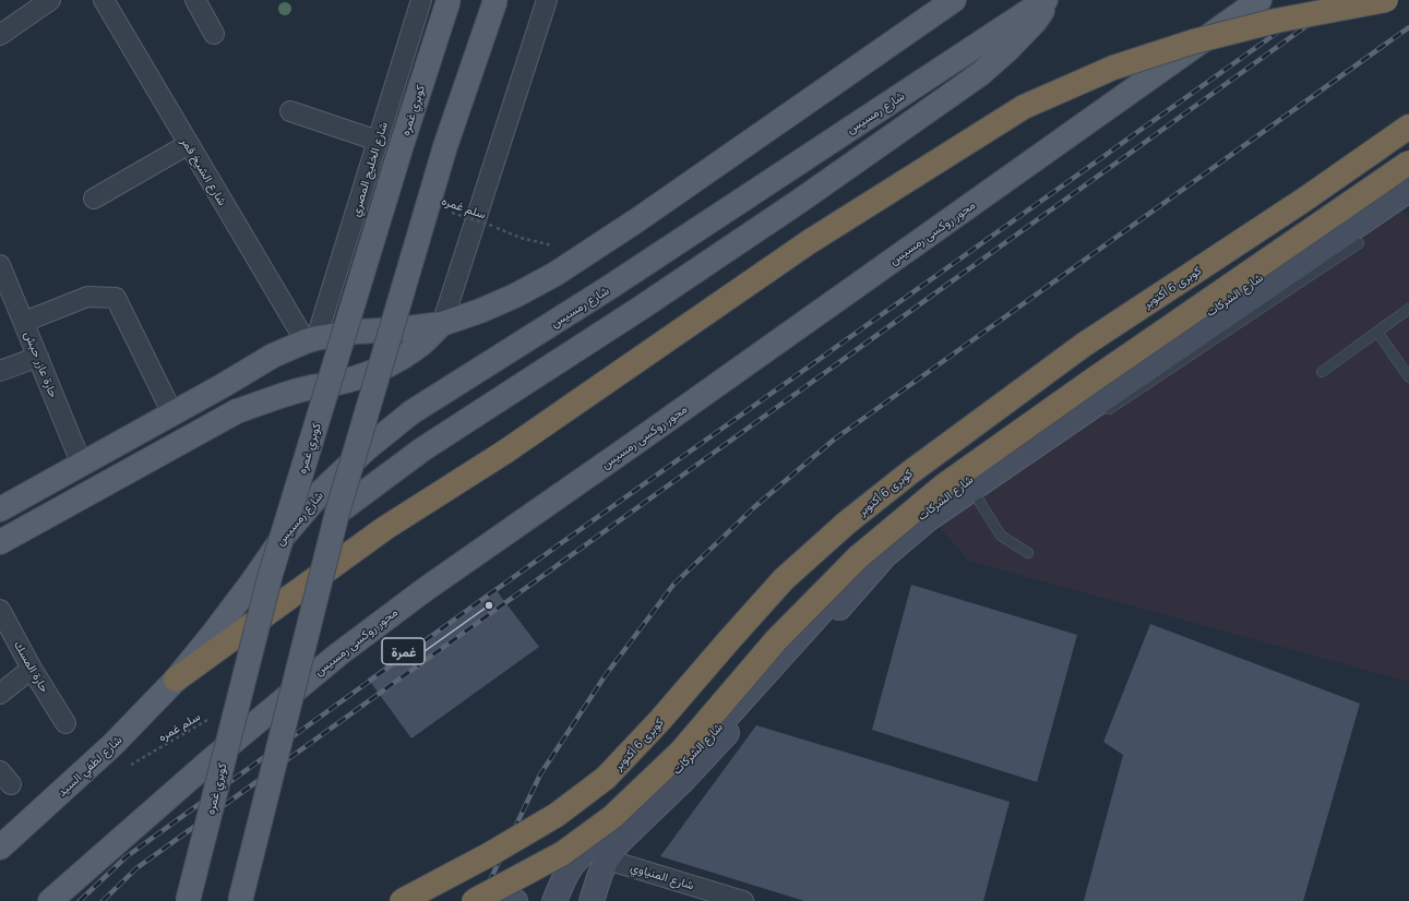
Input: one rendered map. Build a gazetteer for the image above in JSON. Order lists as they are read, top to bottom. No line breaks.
{"streets":{"highway":["كوبرى 6 أكتوبر"],"main road":["كوبري غمره","شارع رمسيس","محور روكسى رمسيس","شارع الشركات","شارع لطفي السيد"],"street":["شارع الخليج المصري","شارع الشيخ قمر","حارة عازر حبش","حارة المسك","شارع المنياوي"],"path":["سلم غمره"]},"crossings":[["كوبري غمره","سلم غمره"],["شارع رمسيس","شارع لطفي السيد"],["شارع الخليج المصري","شارع الشيخ قمر"],["شارع الشركات","شارع المنياوي"]],"places":["غمرة"]}
